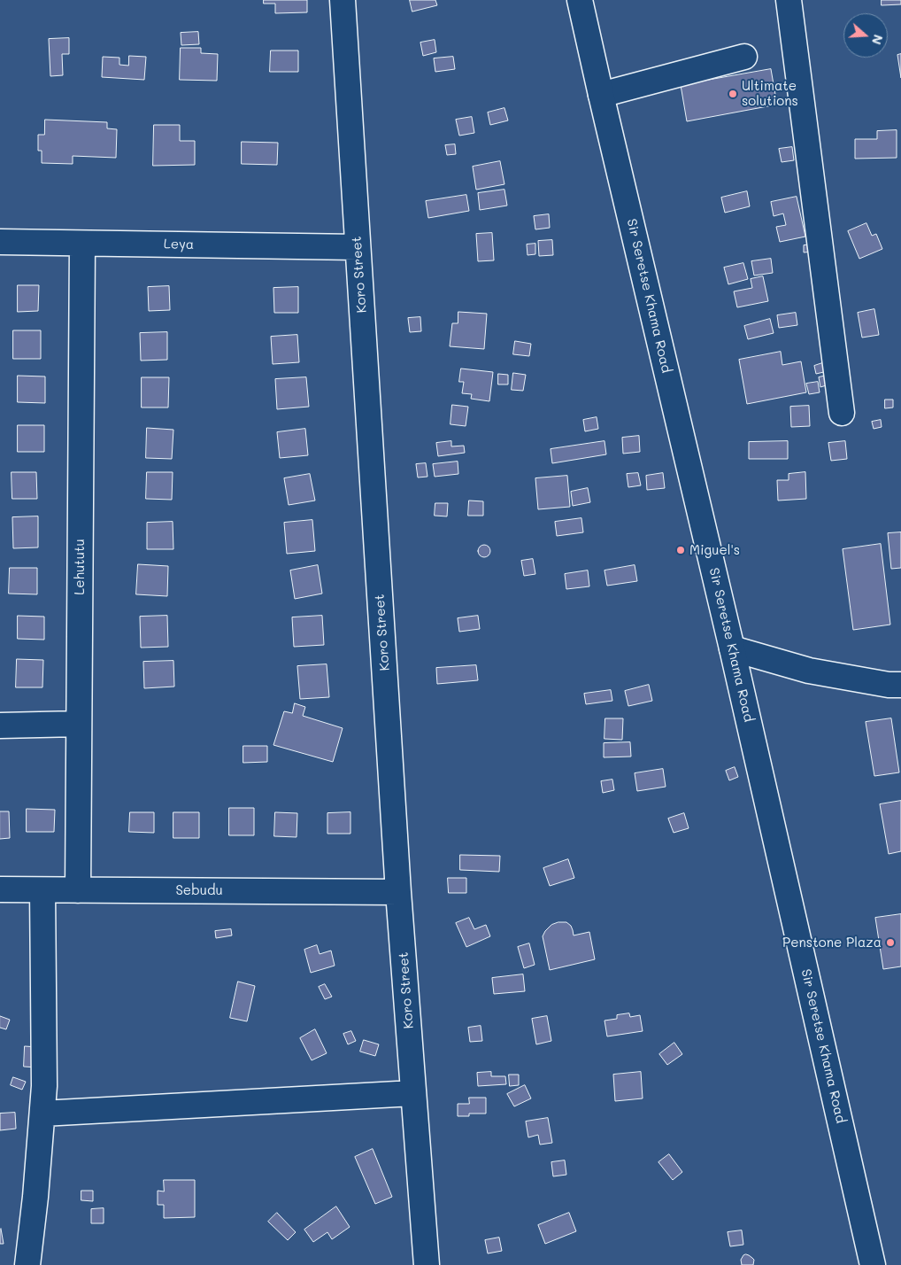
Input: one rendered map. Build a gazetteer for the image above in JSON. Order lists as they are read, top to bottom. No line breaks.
{"streets":{"street":["Leya","Koro Street","Sir Seretse Khama Road","Lehututu","Sebudu"]},"crossings":[["Leya","Koro Street"],["Leya","Lehututu"],["Koro Street","Sebudu"],["Lehututu","Sebudu"]],"places":["Ultimate solutions","Miguel's","Penstone Plaza"],"north":"right"}
